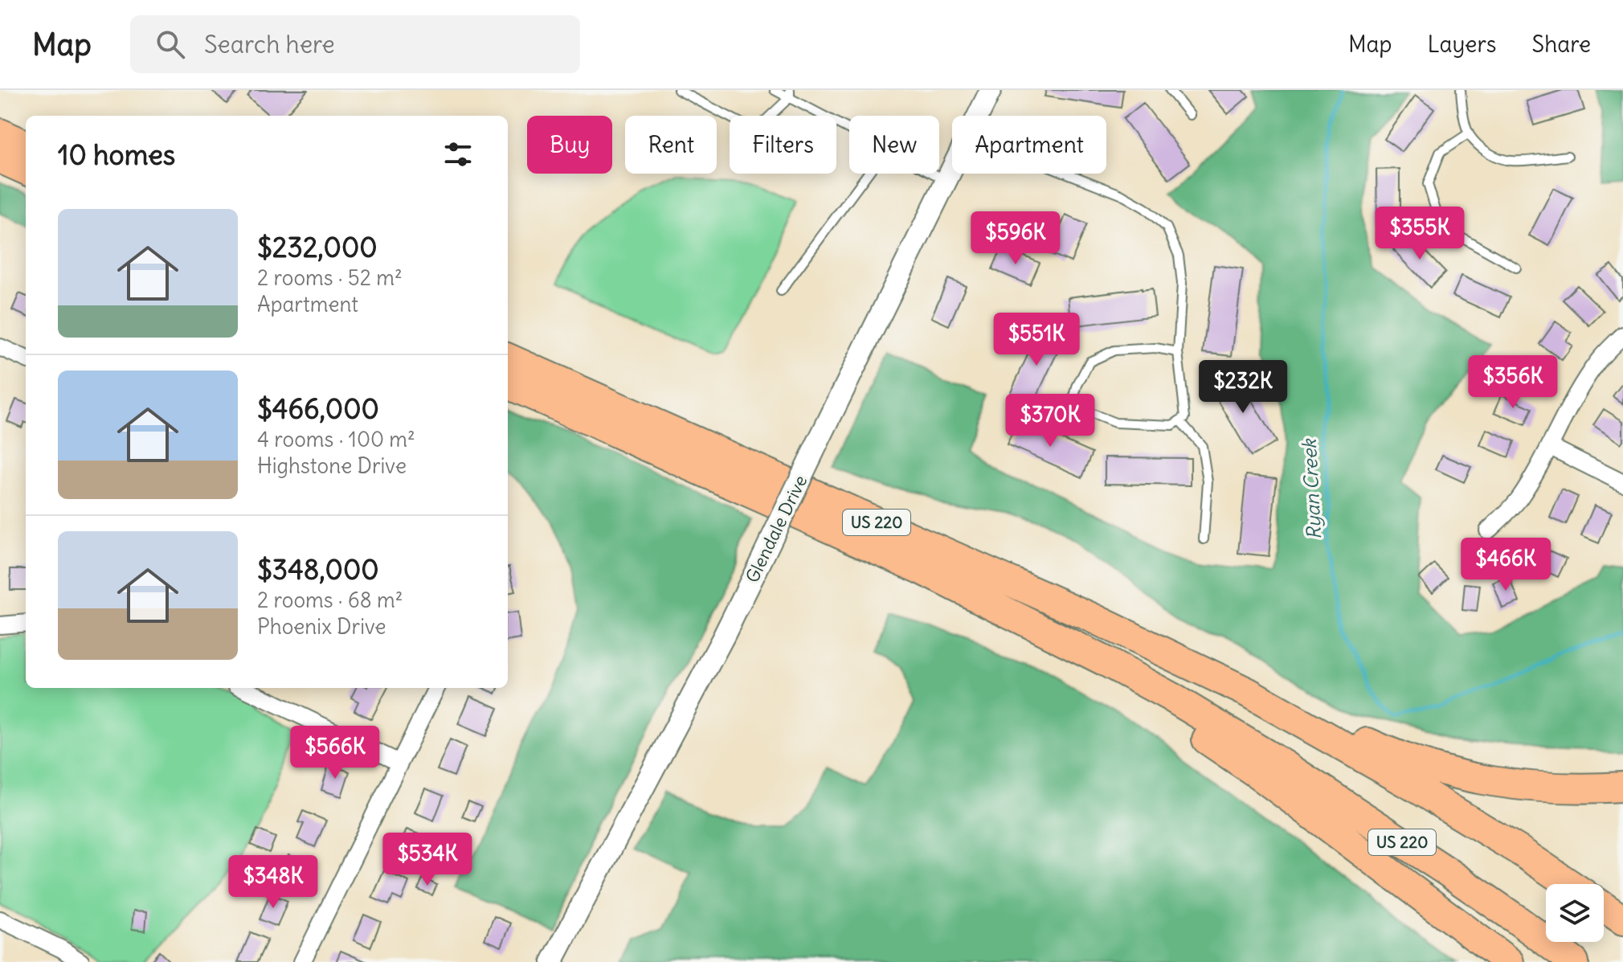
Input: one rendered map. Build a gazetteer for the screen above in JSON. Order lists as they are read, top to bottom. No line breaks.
{"streets":{"highway":["US 220"],"street":["Glendale Drive"]},"water":["Ryan Creek"],"page":{"header":"Map","search":"Search here","nav":["Map","Layers","Share"],"chip":["Buy","Rent","Filters","New","Apartment"],"heading":"10 homes","list":[{"name":"$232,000","note":"2 rooms · 52 m² · Apartment"},{"name":"$466,000","note":"4 rooms · 100 m² · Highstone Drive"},{"name":"$348,000","note":"2 rooms · 68 m² · Phoenix Drive"}],"price":["$355K","$596K","$551K","$356K","$232K","$370K","$466K","$566K","$534K","$348K"]}}
